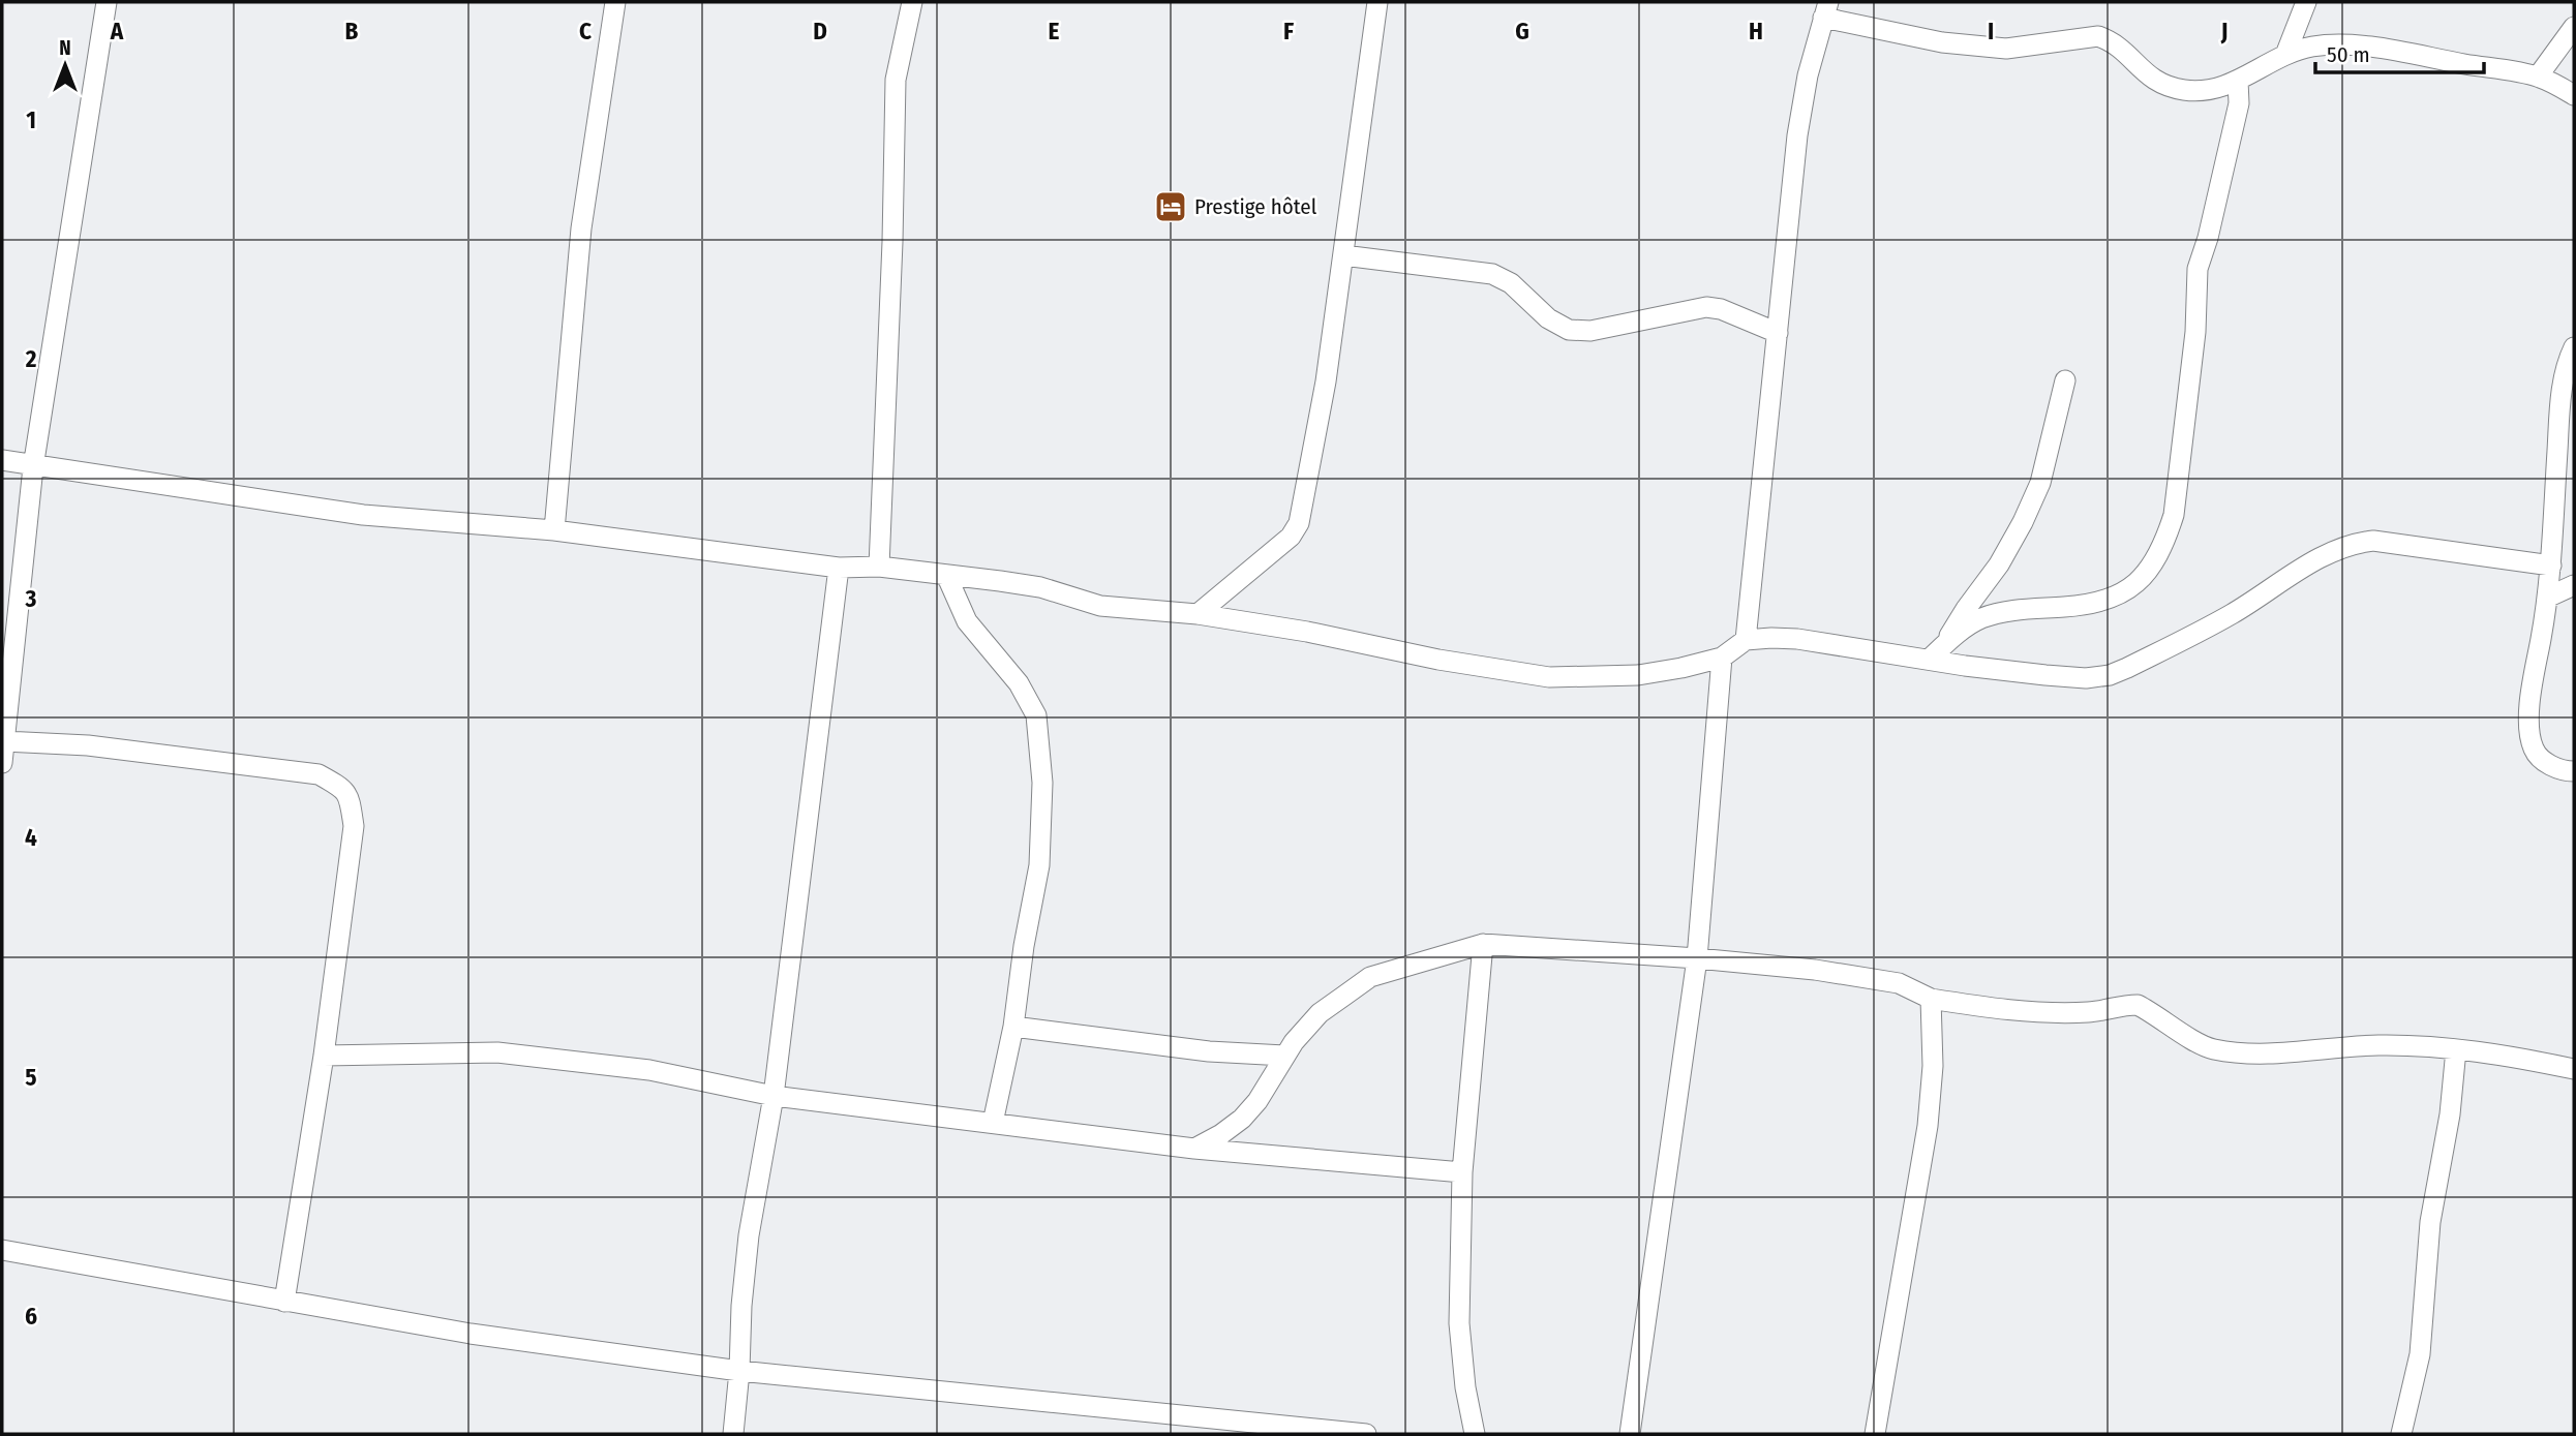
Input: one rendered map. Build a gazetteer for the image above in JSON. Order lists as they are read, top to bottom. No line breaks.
{"places":{"hotel":["Prestige hôtel"]},"scale_bar":"50 m","north":"top","grid":{"columns":["A","B","C","D","E","F","G","H","I","J"],"rows":["1","2","3","4","5","6"]}}
